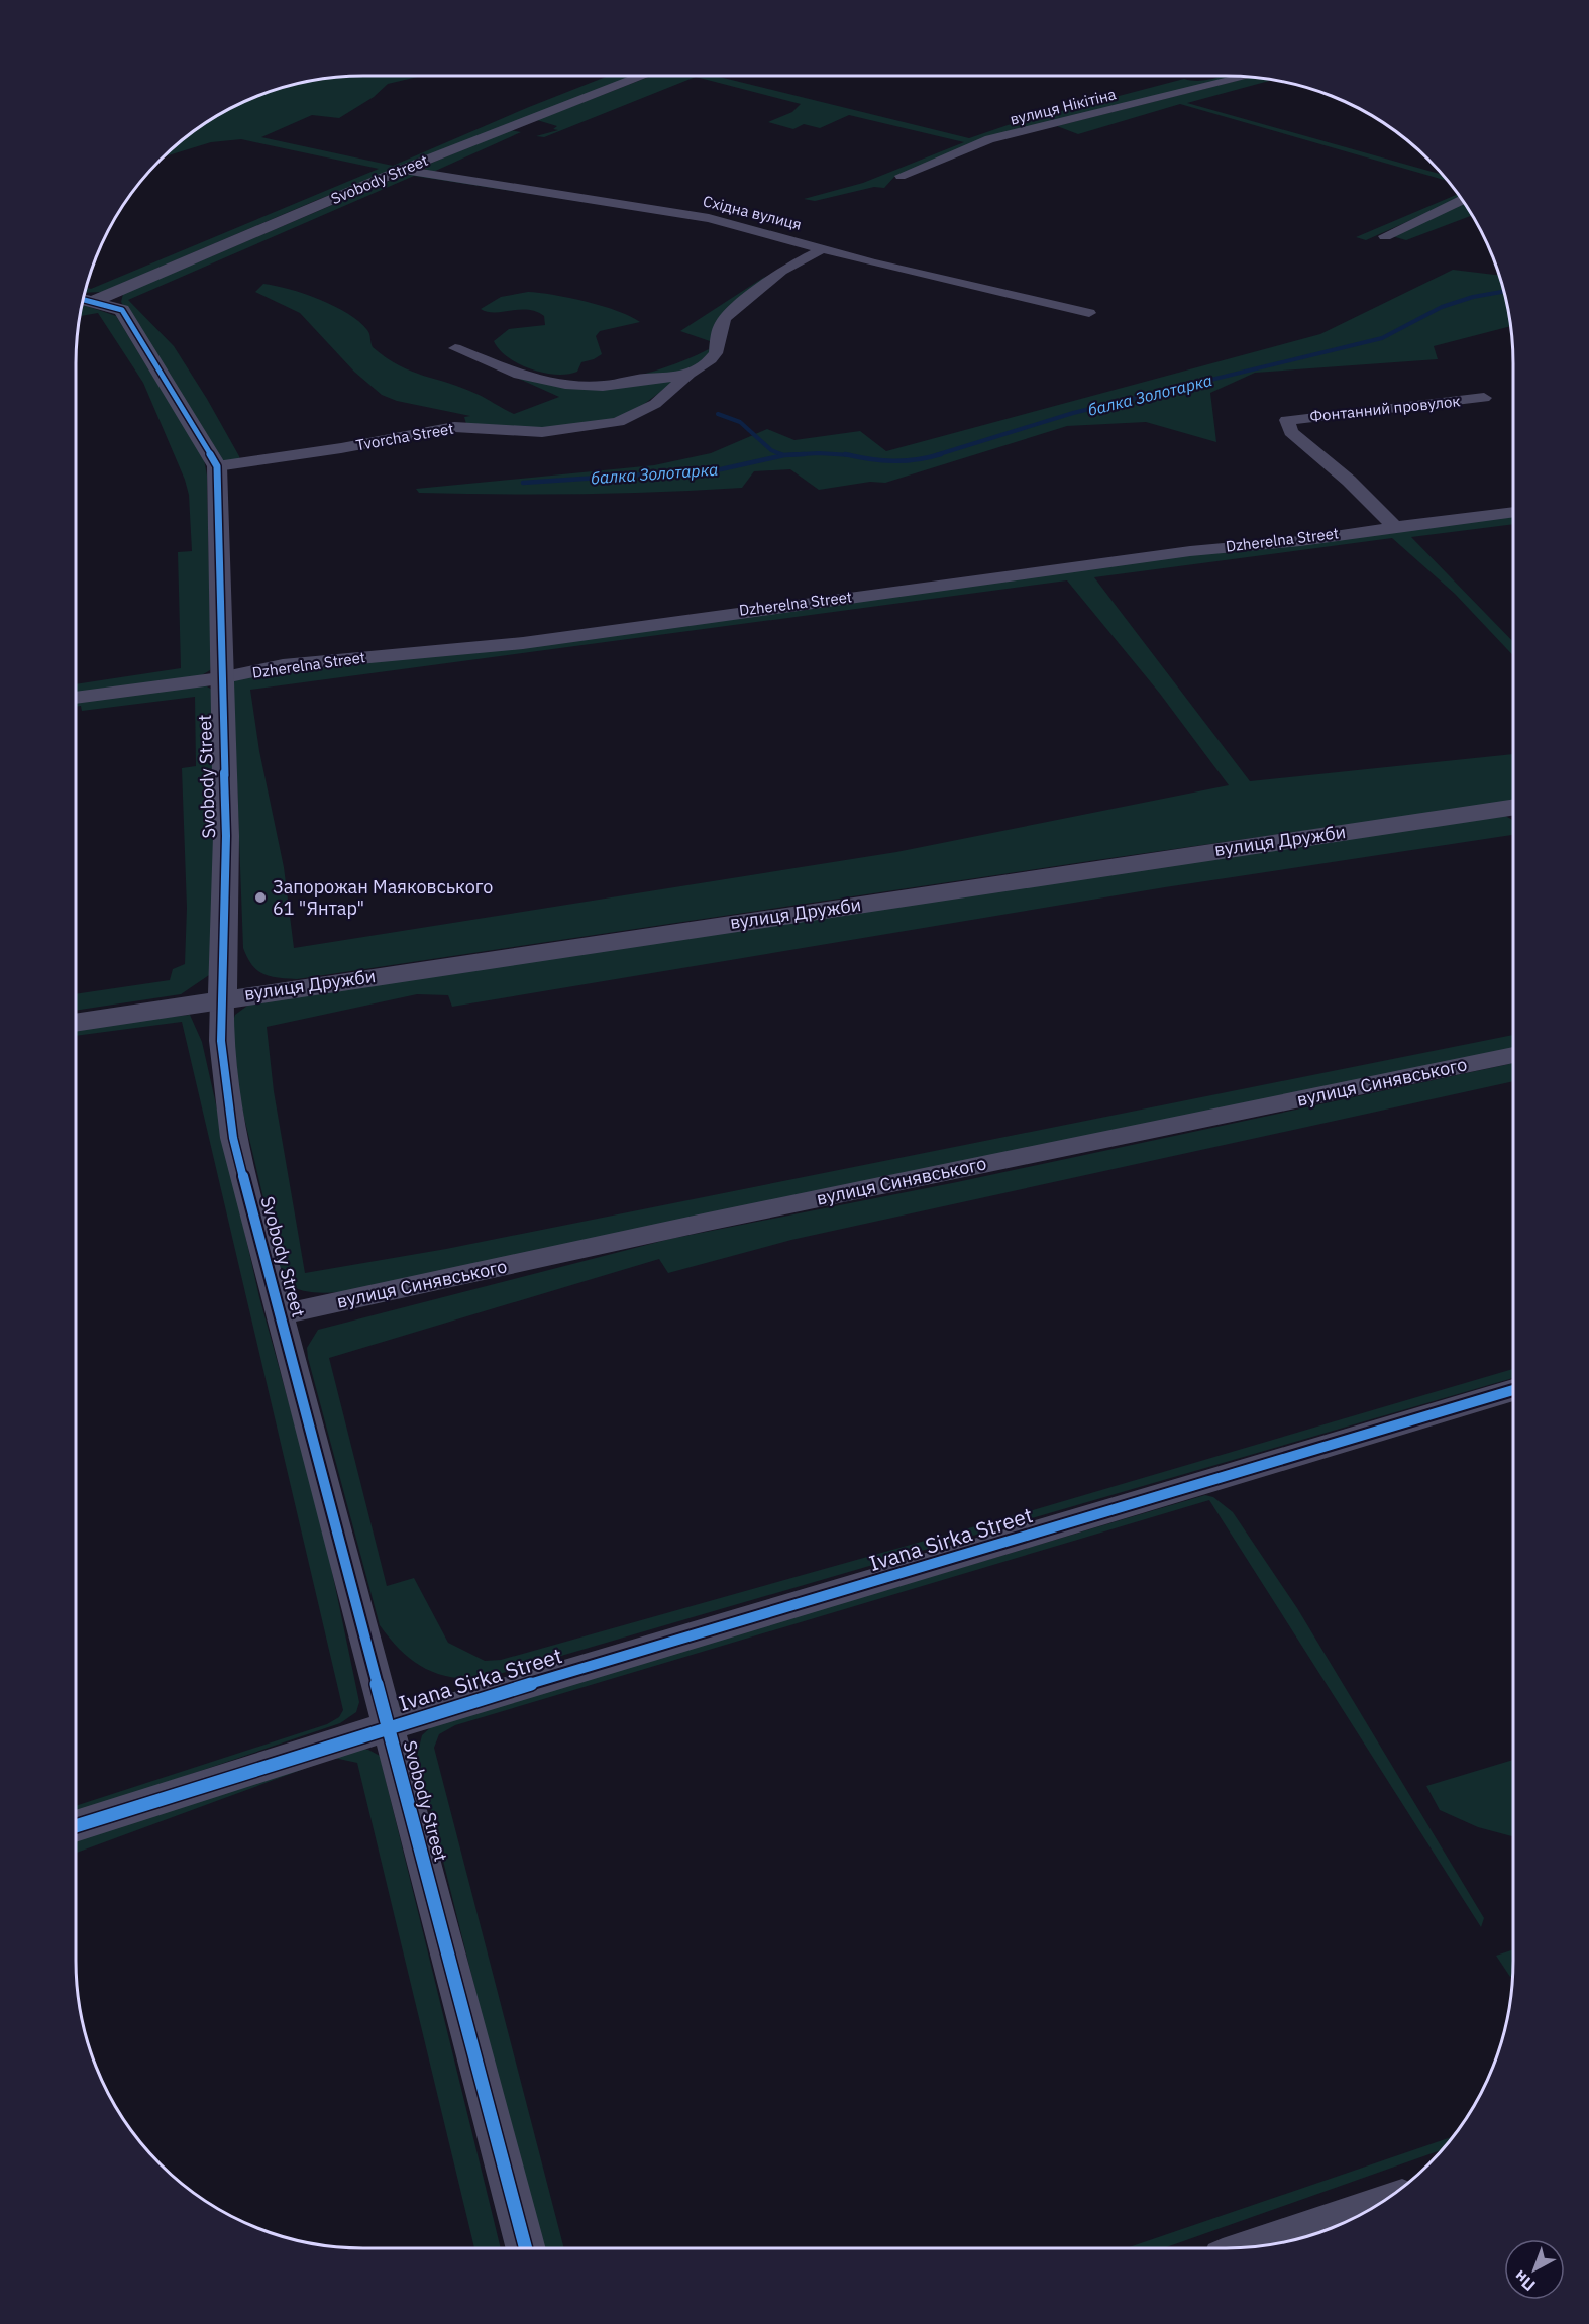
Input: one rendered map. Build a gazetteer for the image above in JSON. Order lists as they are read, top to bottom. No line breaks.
{"streets":{"street":["вулиця Нікітіна","Svobody Street","Східна вулиця","Фонтанний провулок","Tvorcha Street","Dzherelna Street","вулиця Дружби","вулиця Синявського","Ivana Sirka Street"]},"crossings":[["Svobody Street","Східна вулиця"],["Svobody Street","Tvorcha Street"],["Svobody Street","Dzherelna Street"],["Svobody Street","вулиця Дружби"],["Svobody Street","вулиця Синявського"],["Svobody Street","Ivana Sirka Street"],["Східна вулиця","Tvorcha Street"],["Фонтанний провулок","Dzherelna Street"]],"water":["балка Золотарка"],"places":["Запорожан Маяковського 61 \"Янтар\""],"north":"bottom left"}
